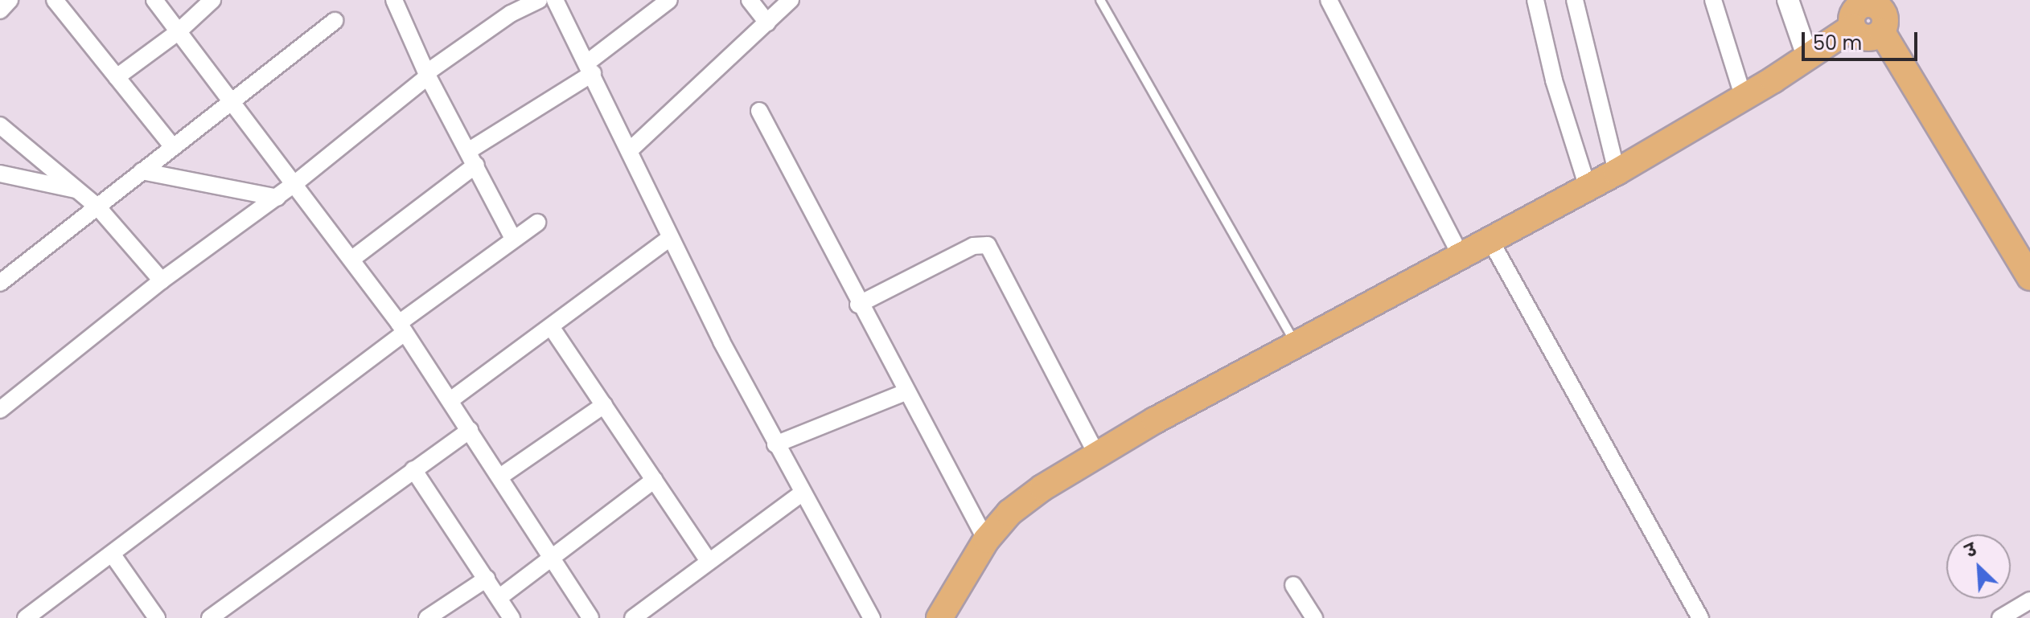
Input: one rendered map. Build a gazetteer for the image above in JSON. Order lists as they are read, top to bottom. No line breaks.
{"scale_bar":"50 m","north":"top left"}
